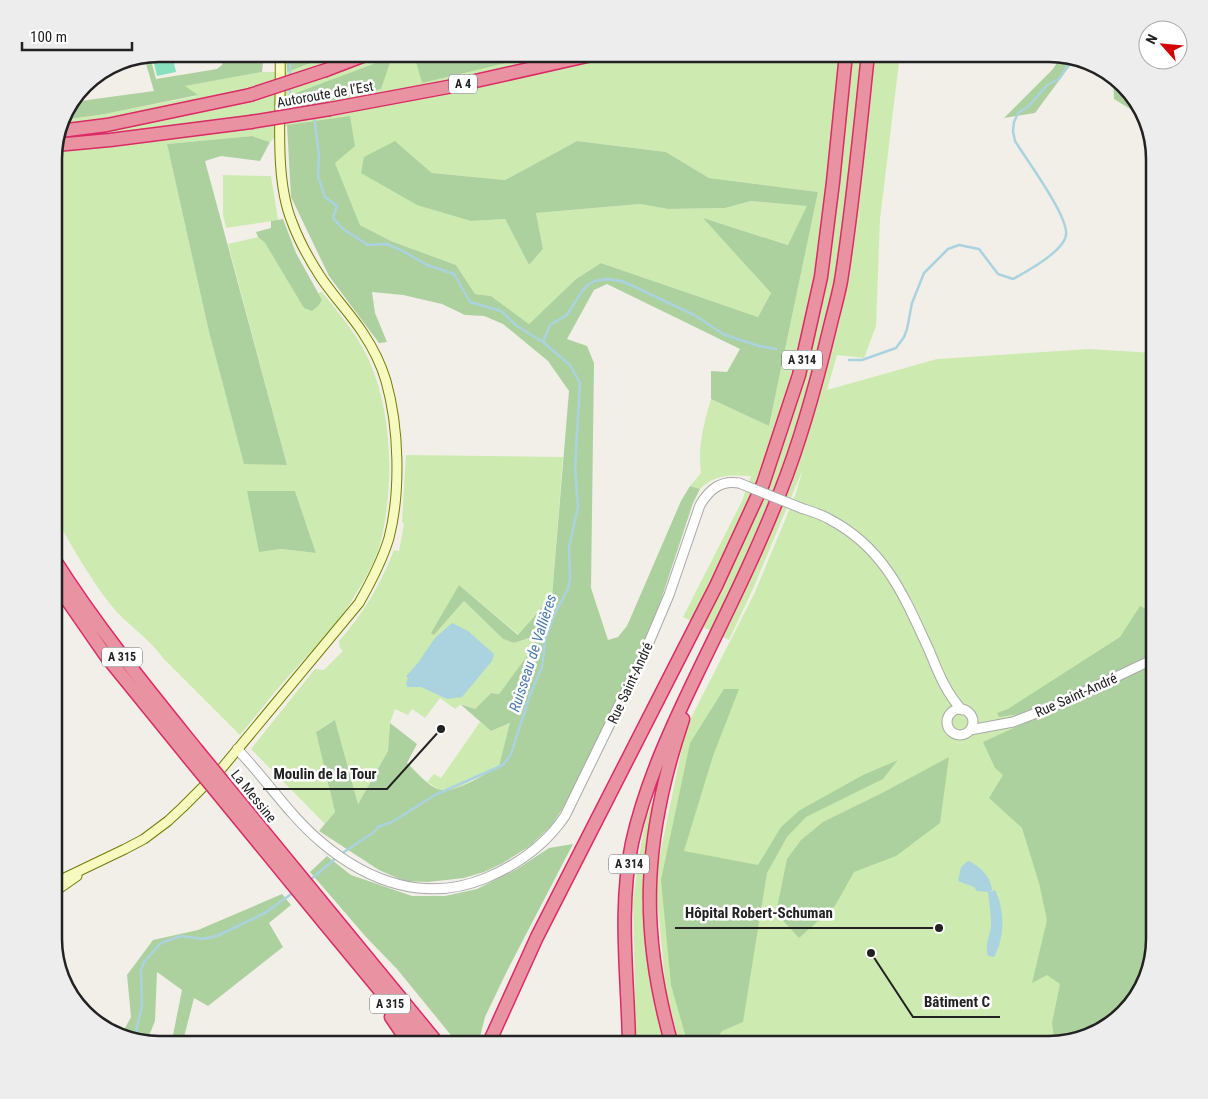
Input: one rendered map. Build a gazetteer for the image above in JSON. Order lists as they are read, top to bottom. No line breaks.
{"streets":{"highway":["A 4","Autoroute de l’Est","A 314","A 315","La Messine"],"street":["Rue Saint-André"]},"water":["Ruisseau de Vallières"],"places":["Moulin de la Tour","Hôpital Robert-Schuman","Bâtiment C"],"scale_bar":"100 m","north":"top left"}
